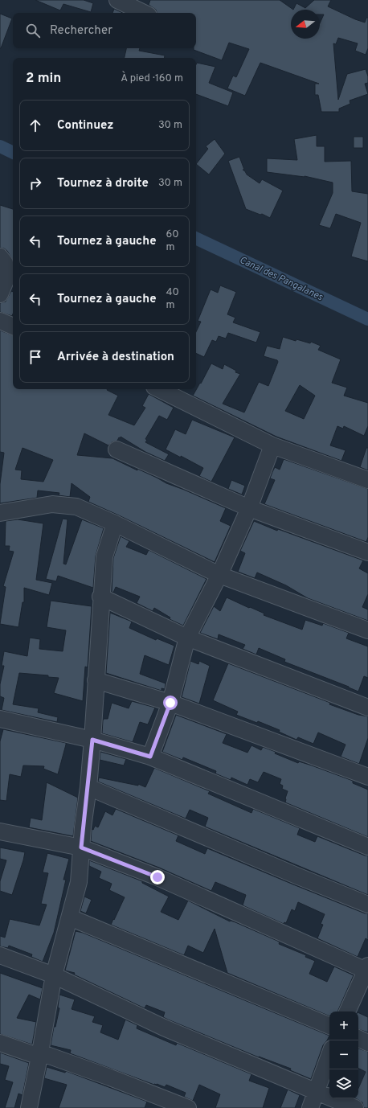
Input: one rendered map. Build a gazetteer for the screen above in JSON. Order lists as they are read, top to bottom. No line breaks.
{"water":["Canal des Pangalanes"],"north":"left","page":{"search":"Rechercher","heading":["2 min","À pied · 160 m"],"list":[["Continuez","30 m"],["Tournez à droite","30 m"],["Tournez à gauche","60 m"],["Tournez à gauche","40 m"],"Arrivée à destination"],"map_buttons":["+","−"]}}
